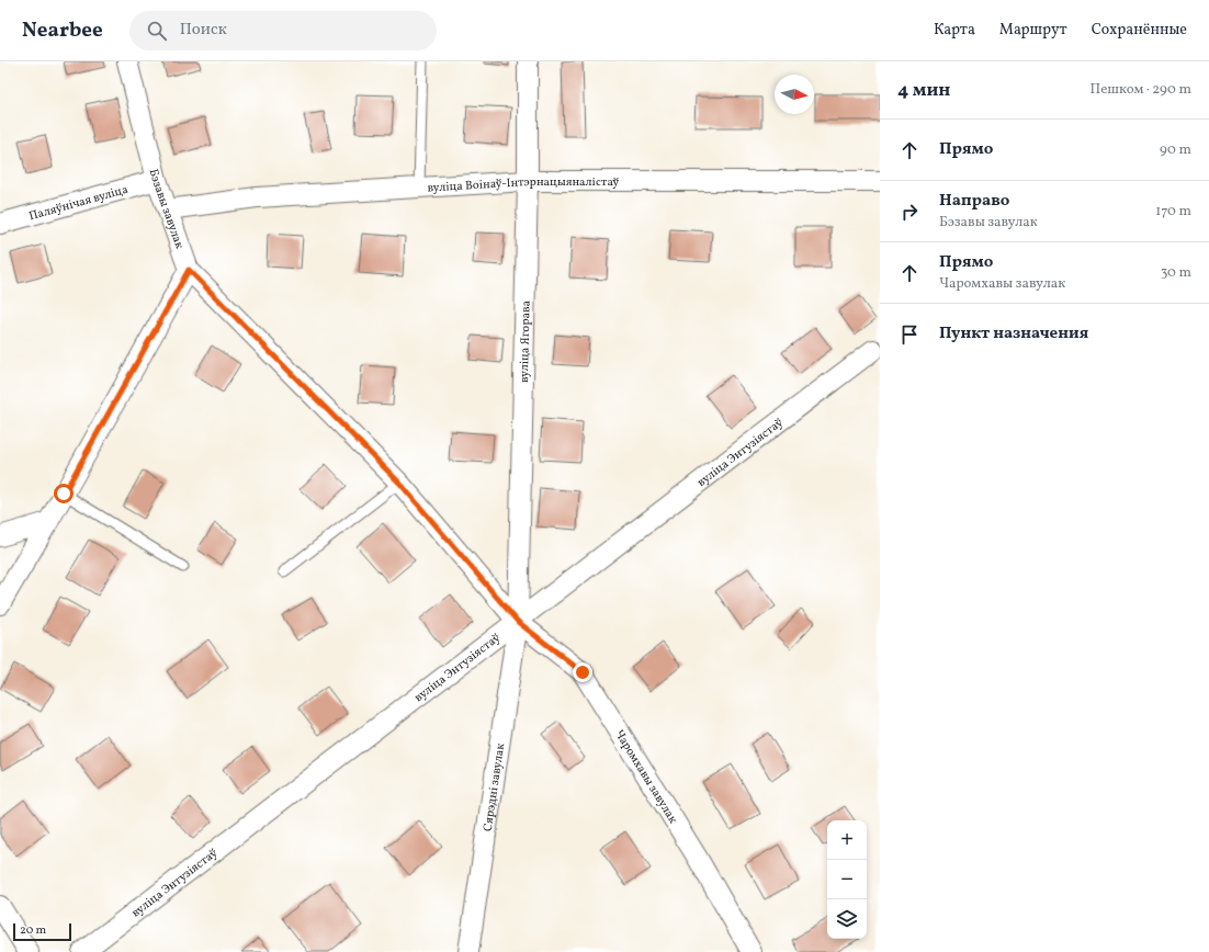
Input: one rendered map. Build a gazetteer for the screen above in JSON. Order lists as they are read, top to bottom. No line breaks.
{"streets":{"street":["вуліца Воінаў-Інтэрнацыяналістаў","Паляўнічая вуліца","Бэзавы завулак","вуліца Ягорава","вуліца Энтузіястаў","Чаромхавы завулак","Сярэдні завулак"]},"crossings":[["вуліца Воінаў-Інтэрнацыяналістаў","Бэзавы завулак"],["вуліца Воінаў-Інтэрнацыяналістаў","вуліца Ягорава"],["Паляўнічая вуліца","Бэзавы завулак"],["Бэзавы завулак","вуліца Ягорава"],["Бэзавы завулак","вуліца Энтузіястаў"],["Бэзавы завулак","Чаромхавы завулак"],["Бэзавы завулак","Сярэдні завулак"],["вуліца Ягорава","вуліца Энтузіястаў"],["вуліца Ягорава","Чаромхавы завулак"],["вуліца Ягорава","Сярэдні завулак"],["вуліца Энтузіястаў","Чаромхавы завулак"],["вуліца Энтузіястаў","Сярэдні завулак"],["Чаромхавы завулак","Сярэдні завулак"]],"scale_bar":"20 m","north":"right","page":{"header":"Nearbee","search":"Поиск","nav":["Карта","Маршрут","Сохранённые"],"heading":["4 мин","Пешком · 290 m"],"list":[["Прямо","90 m"],["Направо","Бэзавы завулак","170 m"],["Прямо","Чаромхавы завулак","30 m"],"Пункт назначения"],"map_buttons":["+","−"],"scale":"20 m"}}
